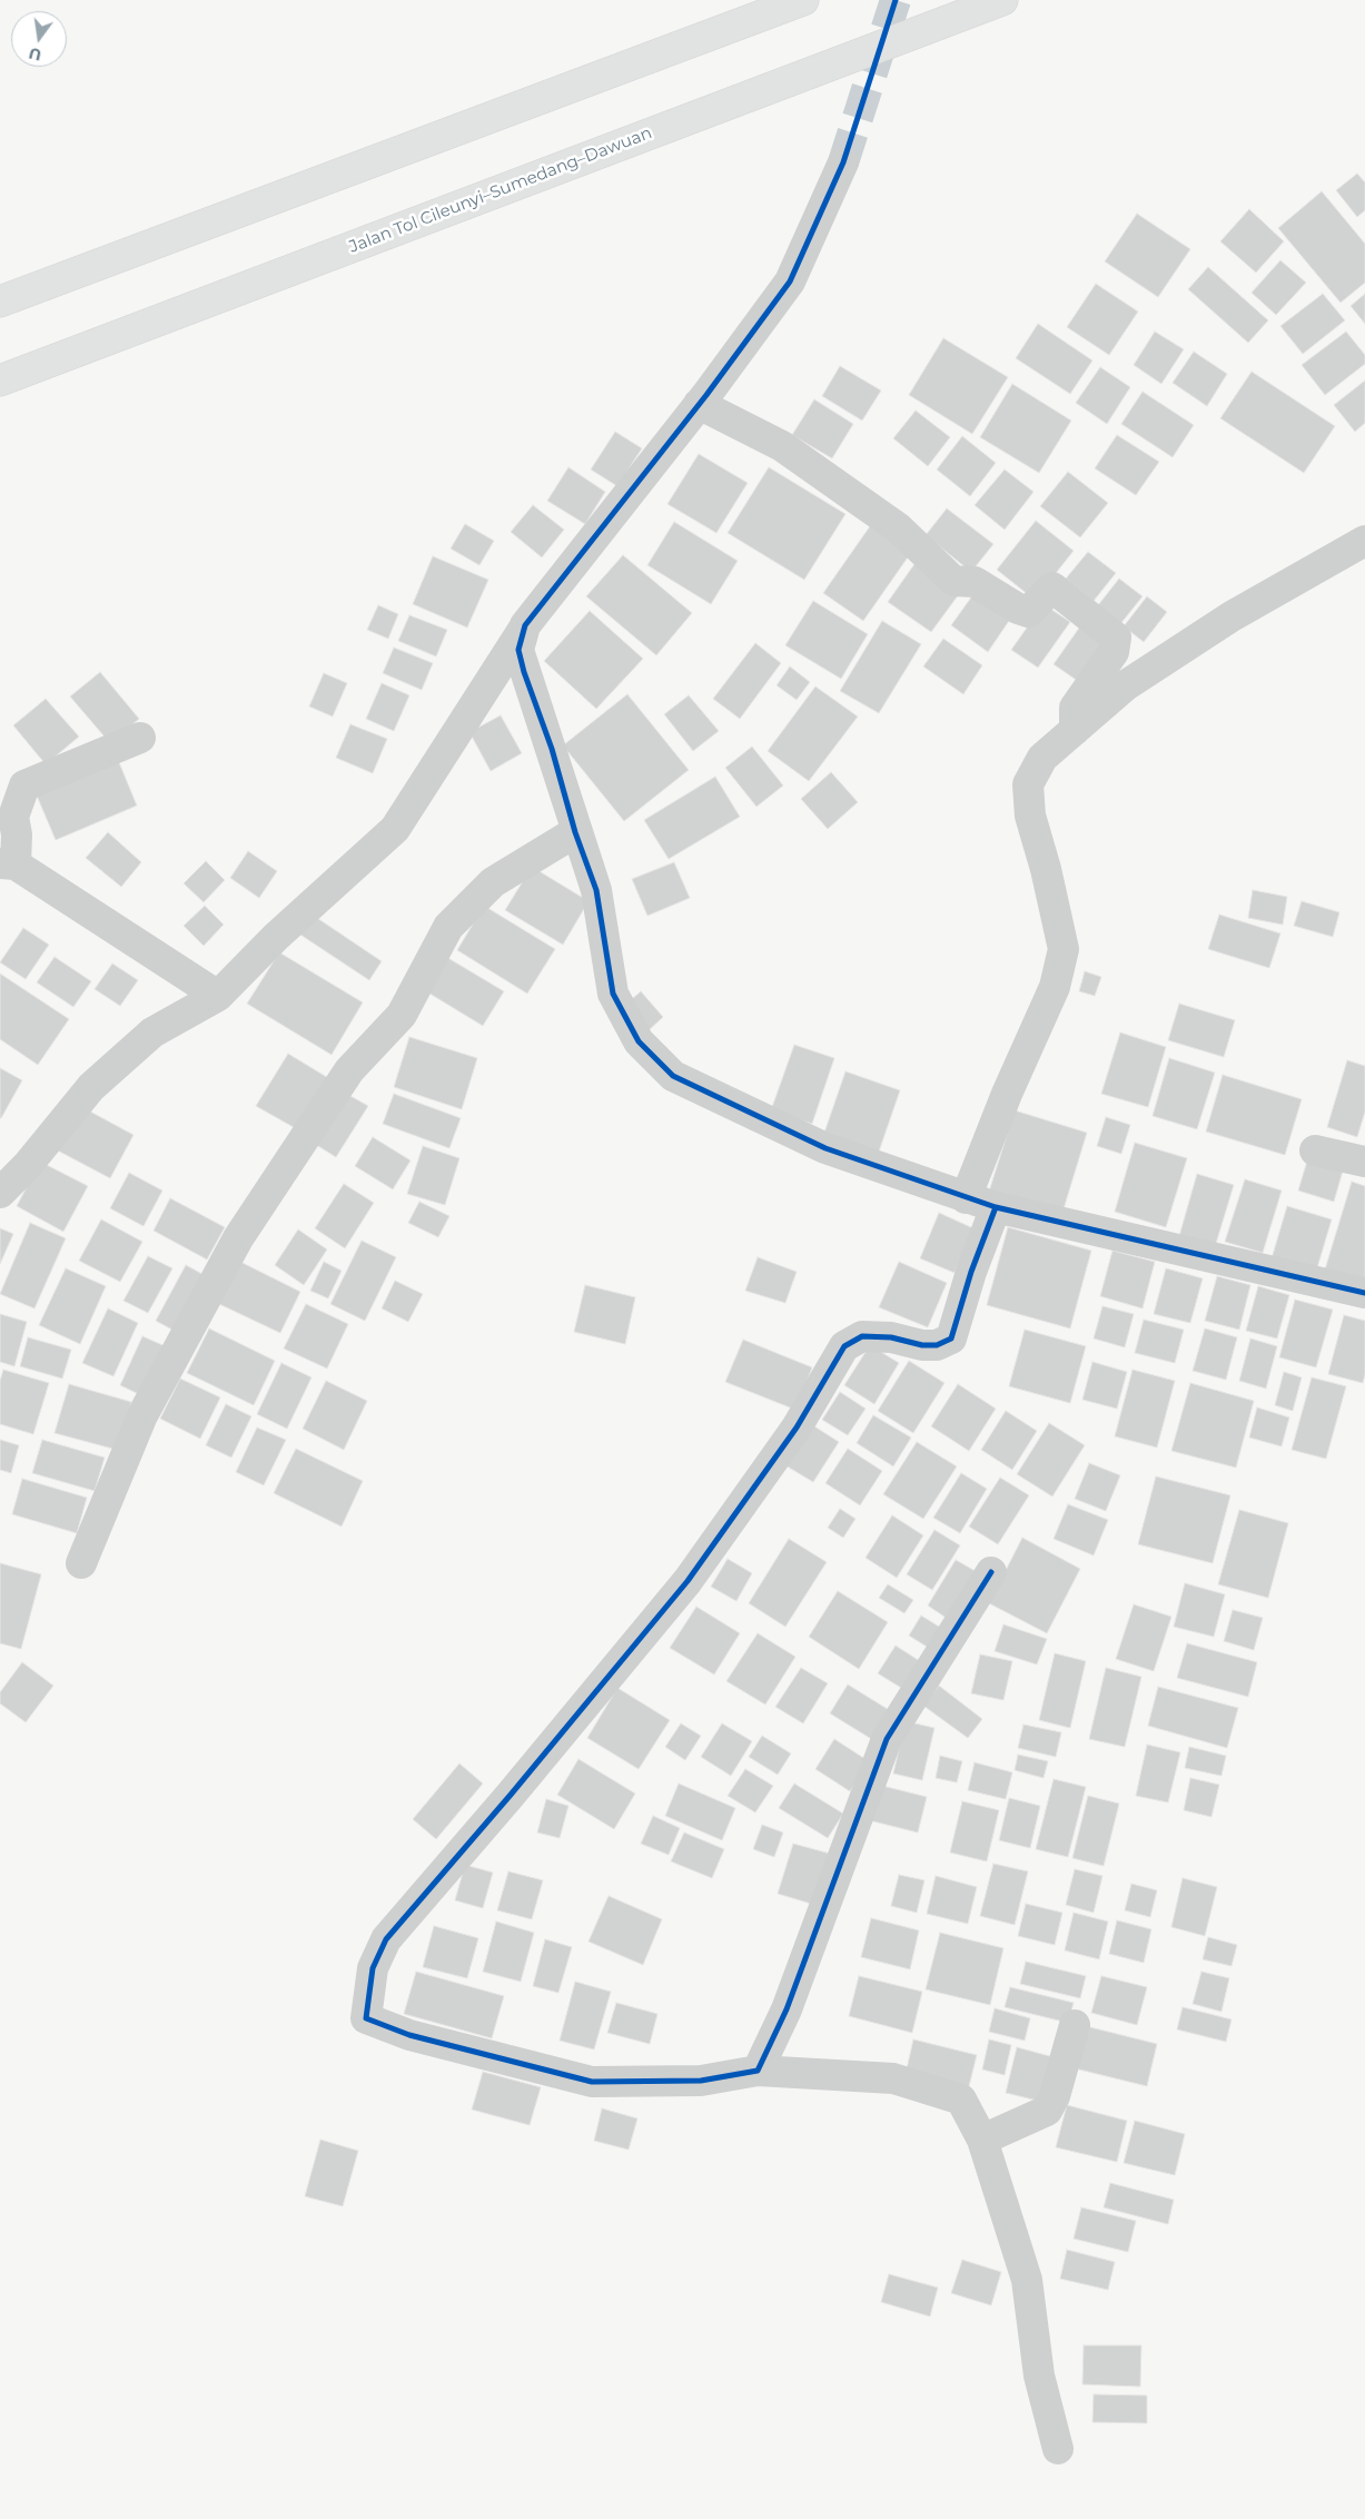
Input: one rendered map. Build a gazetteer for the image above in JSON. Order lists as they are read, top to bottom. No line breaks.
{"streets":{"highway":["Jalan Tol Cileunyi–Sumedang–Dawuan"]},"north":"bottom"}
